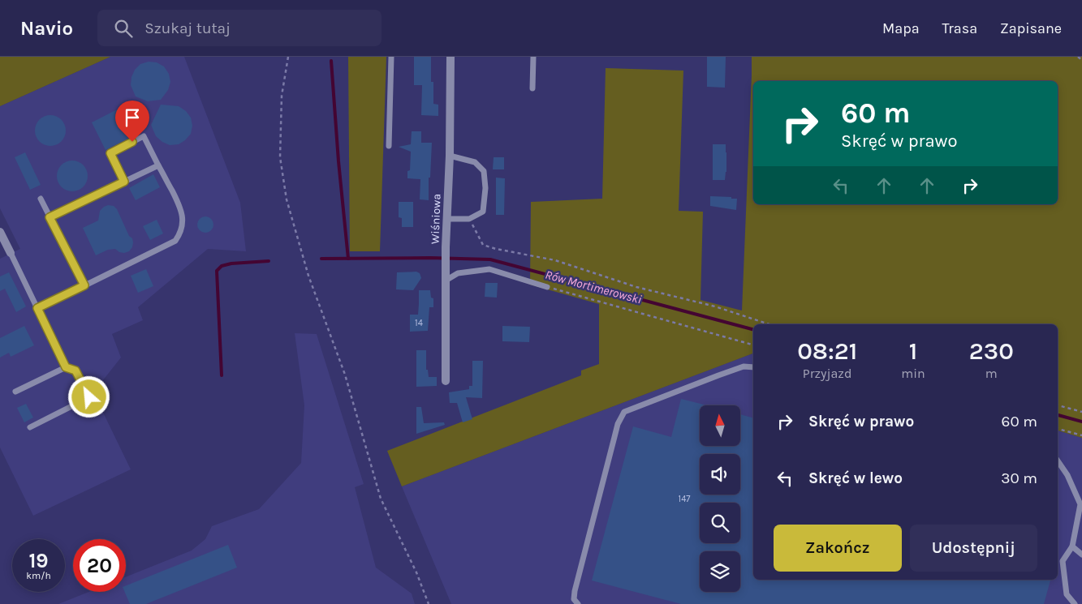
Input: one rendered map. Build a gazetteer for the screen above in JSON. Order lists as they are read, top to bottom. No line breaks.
{"streets":{"street":["Wiśniowa"]},"water":["Rów Mortimerowski"],"house_numbers":["14","147"],"north":"top","page":{"header":"Navio","search":"Szukaj tutaj","nav":["Mapa","Trasa","Zapisane"],"turn":["60 m","Skręć w prawo"],"eta":["08:21","Przyjazd","1","min","230","m"],"list":[{"name":"Skręć w prawo","value":"60 m"},{"name":"Skręć w lewo","value":"30 m"}],"buttons":["Zakończ","Udostępnij"],"speed":"19 km/h","limit":"20"}}
